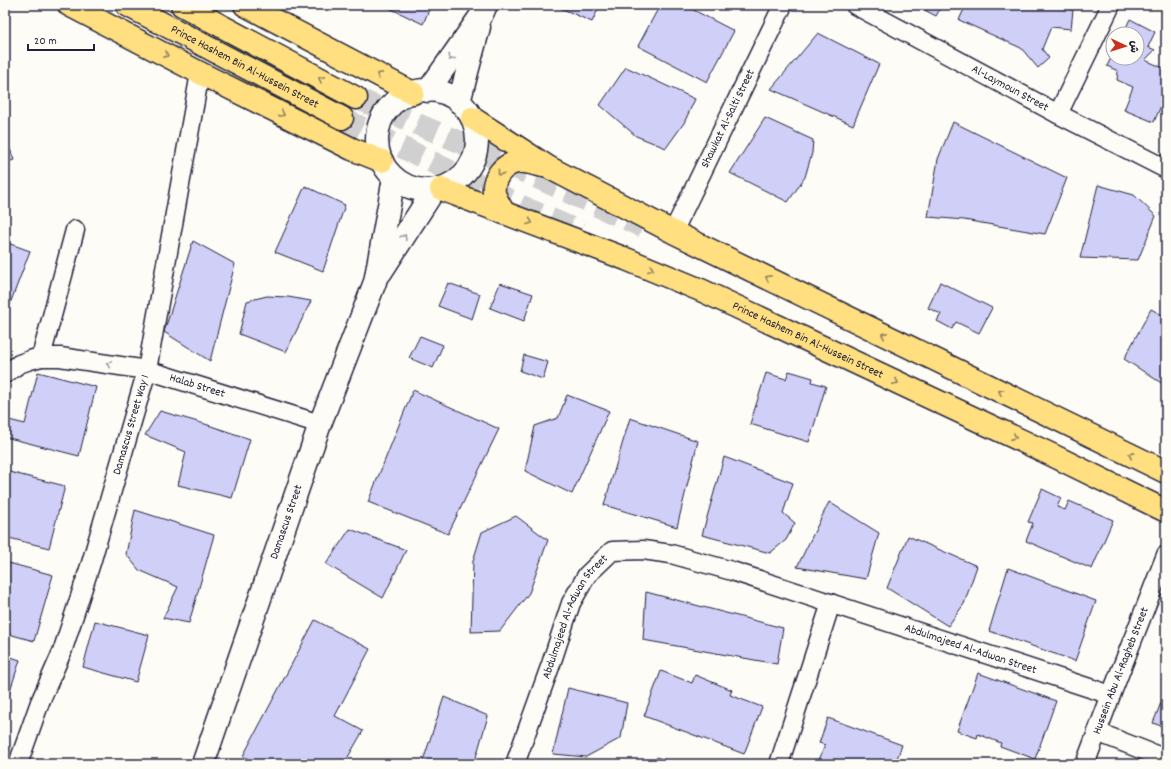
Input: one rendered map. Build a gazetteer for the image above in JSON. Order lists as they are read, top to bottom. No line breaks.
{"streets":{"highway":["Prince Hashem Bin Al-Hussein Street"],"street":["Al-Laymoun Street","Shawkat Al-Salti Street","Halab Street","Damascus Street Way 1","Damascus Street","Abdulmajeed Al-Adwan Street","Hussein Abu Al-Ragheb Street"]},"crossings":[["Prince Hashem Bin Al-Hussein Street","Damascus Street"],["Halab Street","Damascus Street Way 1"],["Halab Street","Damascus Street"],["Abdulmajeed Al-Adwan Street","Hussein Abu Al-Ragheb Street"]],"scale_bar":"20 m","north":"right"}
